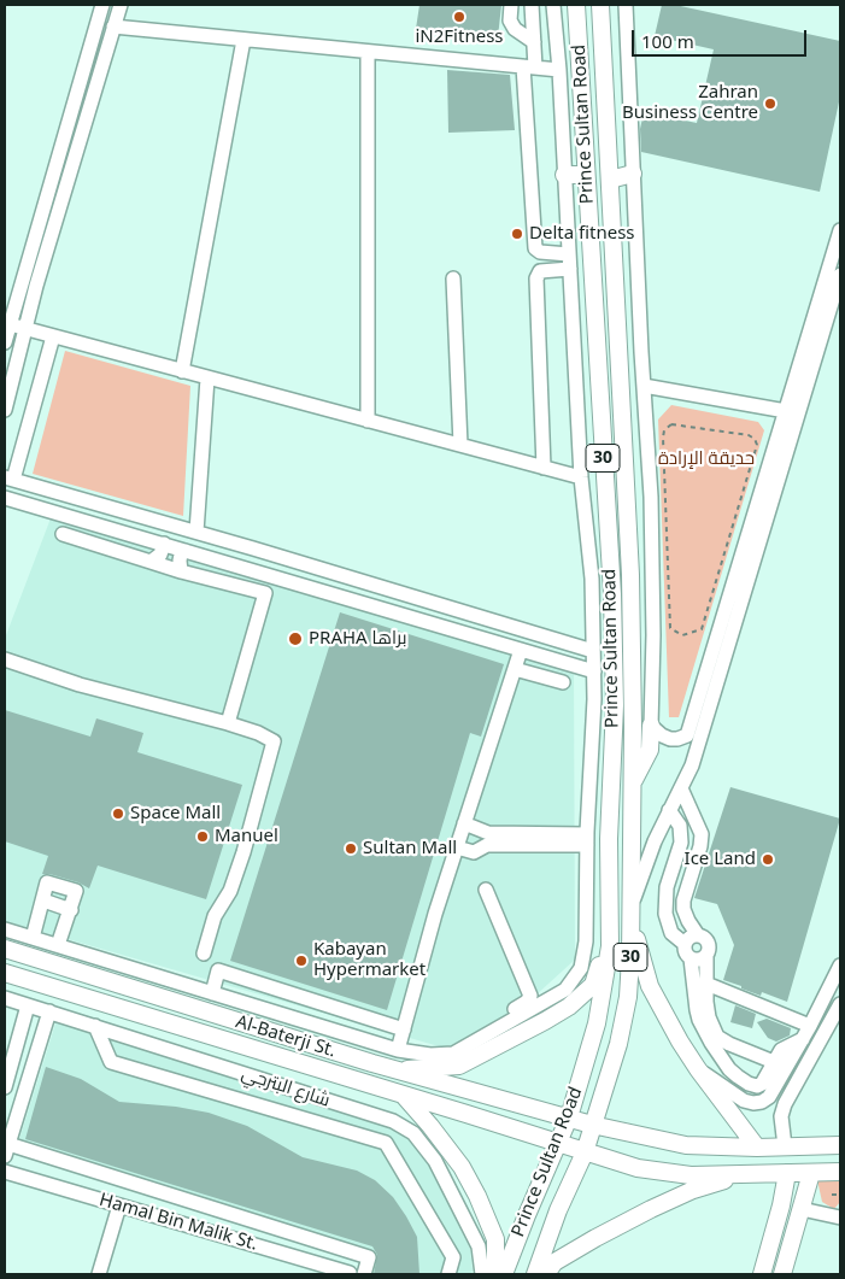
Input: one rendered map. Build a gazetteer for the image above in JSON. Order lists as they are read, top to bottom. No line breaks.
{"streets":{"main road":["Prince Sultan Road","30","Al-Baterji St."],"street":["شارع البترجي","Hamal Bin Malik St."]},"crossings":[["Prince Sultan Road","Al-Baterji St."]],"parks":["حديقة الإرادة"],"places":["iN2Fitness","Zahran Business Centre","Delta fitness","PRAHA براها","Space Mall","Manuel","Sultan Mall","Ice Land","Kabayan Hypermarket"],"scale_bar":"100 m"}
